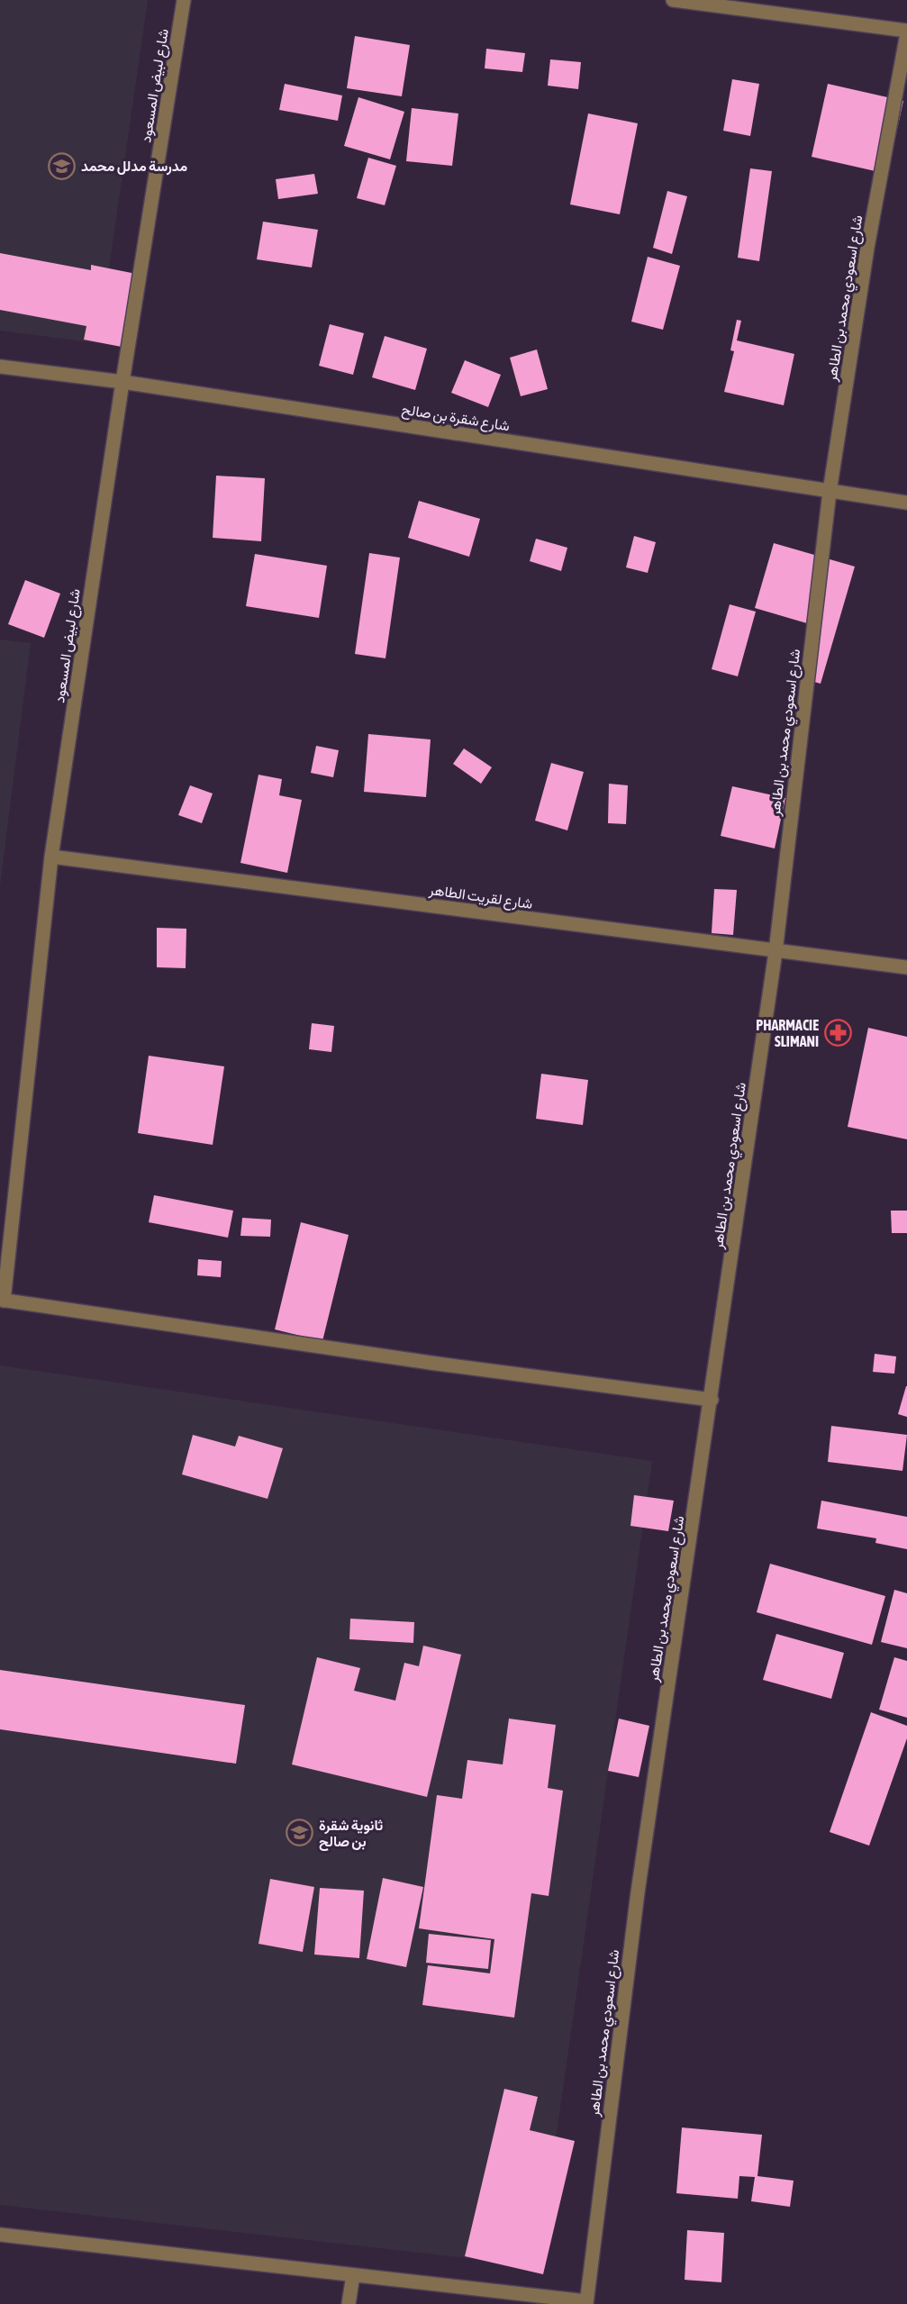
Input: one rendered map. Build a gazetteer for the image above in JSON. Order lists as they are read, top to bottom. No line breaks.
{"streets":{"street":["شارع لبيض المسعود","شارع اسعودي محمد بن الطاهر","شارع شقرة بن صالح","شارع لقريت الطاهر"]},"crossings":[["شارع لبيض المسعود","شارع شقرة بن صالح"],["شارع لبيض المسعود","شارع لقريت الطاهر"],["شارع اسعودي محمد بن الطاهر","شارع شقرة بن صالح"],["شارع اسعودي محمد بن الطاهر","شارع لقريت الطاهر"]],"places":{"school or university":["مدرسة مدلل محمد","ثانوية شقرة بن صالح"],"pharmacy":["PHARMACIE SLIMANI"]}}
